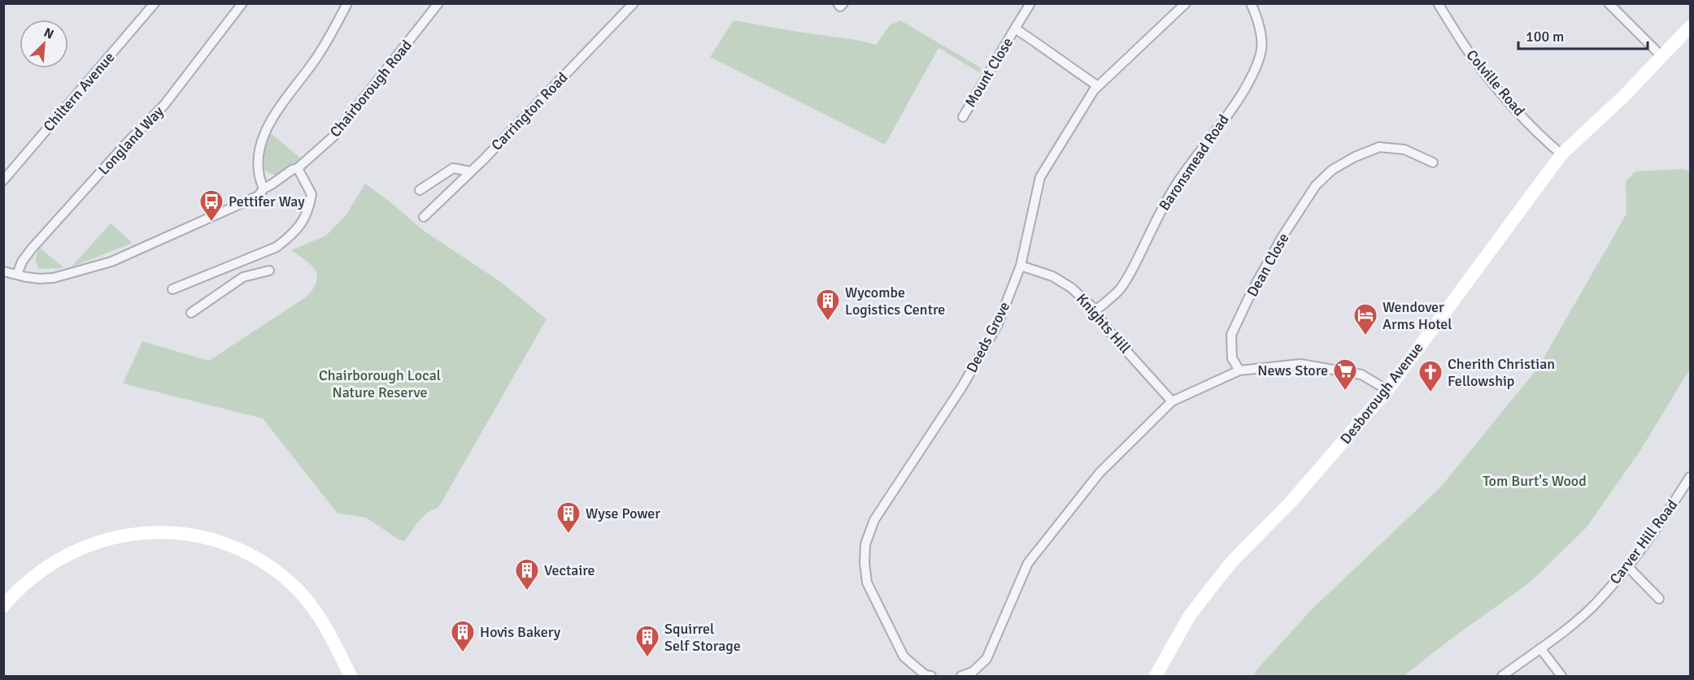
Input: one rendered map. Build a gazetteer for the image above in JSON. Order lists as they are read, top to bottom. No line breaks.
{"streets":{"street":["Mount Close","Colville Road","Chairborough Road","Chiltern Avenue","Carrington Road","Longland Way","Baronsmead Road","Dean Close","Knights Hill","Deeds Grove","Desborough Avenue","Carver Hill Road"]},"crossings":[["Mount Close","Deeds Grove"],["Colville Road","Desborough Avenue"],["Chairborough Road","Longland Way"],["Baronsmead Road","Knights Hill"],["Knights Hill","Deeds Grove"]],"parks":["Chairborough Local Nature Reserve","Tom Burt's Wood"],"places":{"bus stop":["Pettifer Way"],"building":["Wycombe Logistics Centre","Wyse Power","Vectaire","Hovis Bakery","Squirrel Self Storage"],"hotel":["Wendover Arms Hotel"],"supermarket":["News Store"],"church":["Cherith Christian Fellowship"]},"scale_bar":"100 m","north":"top right"}
